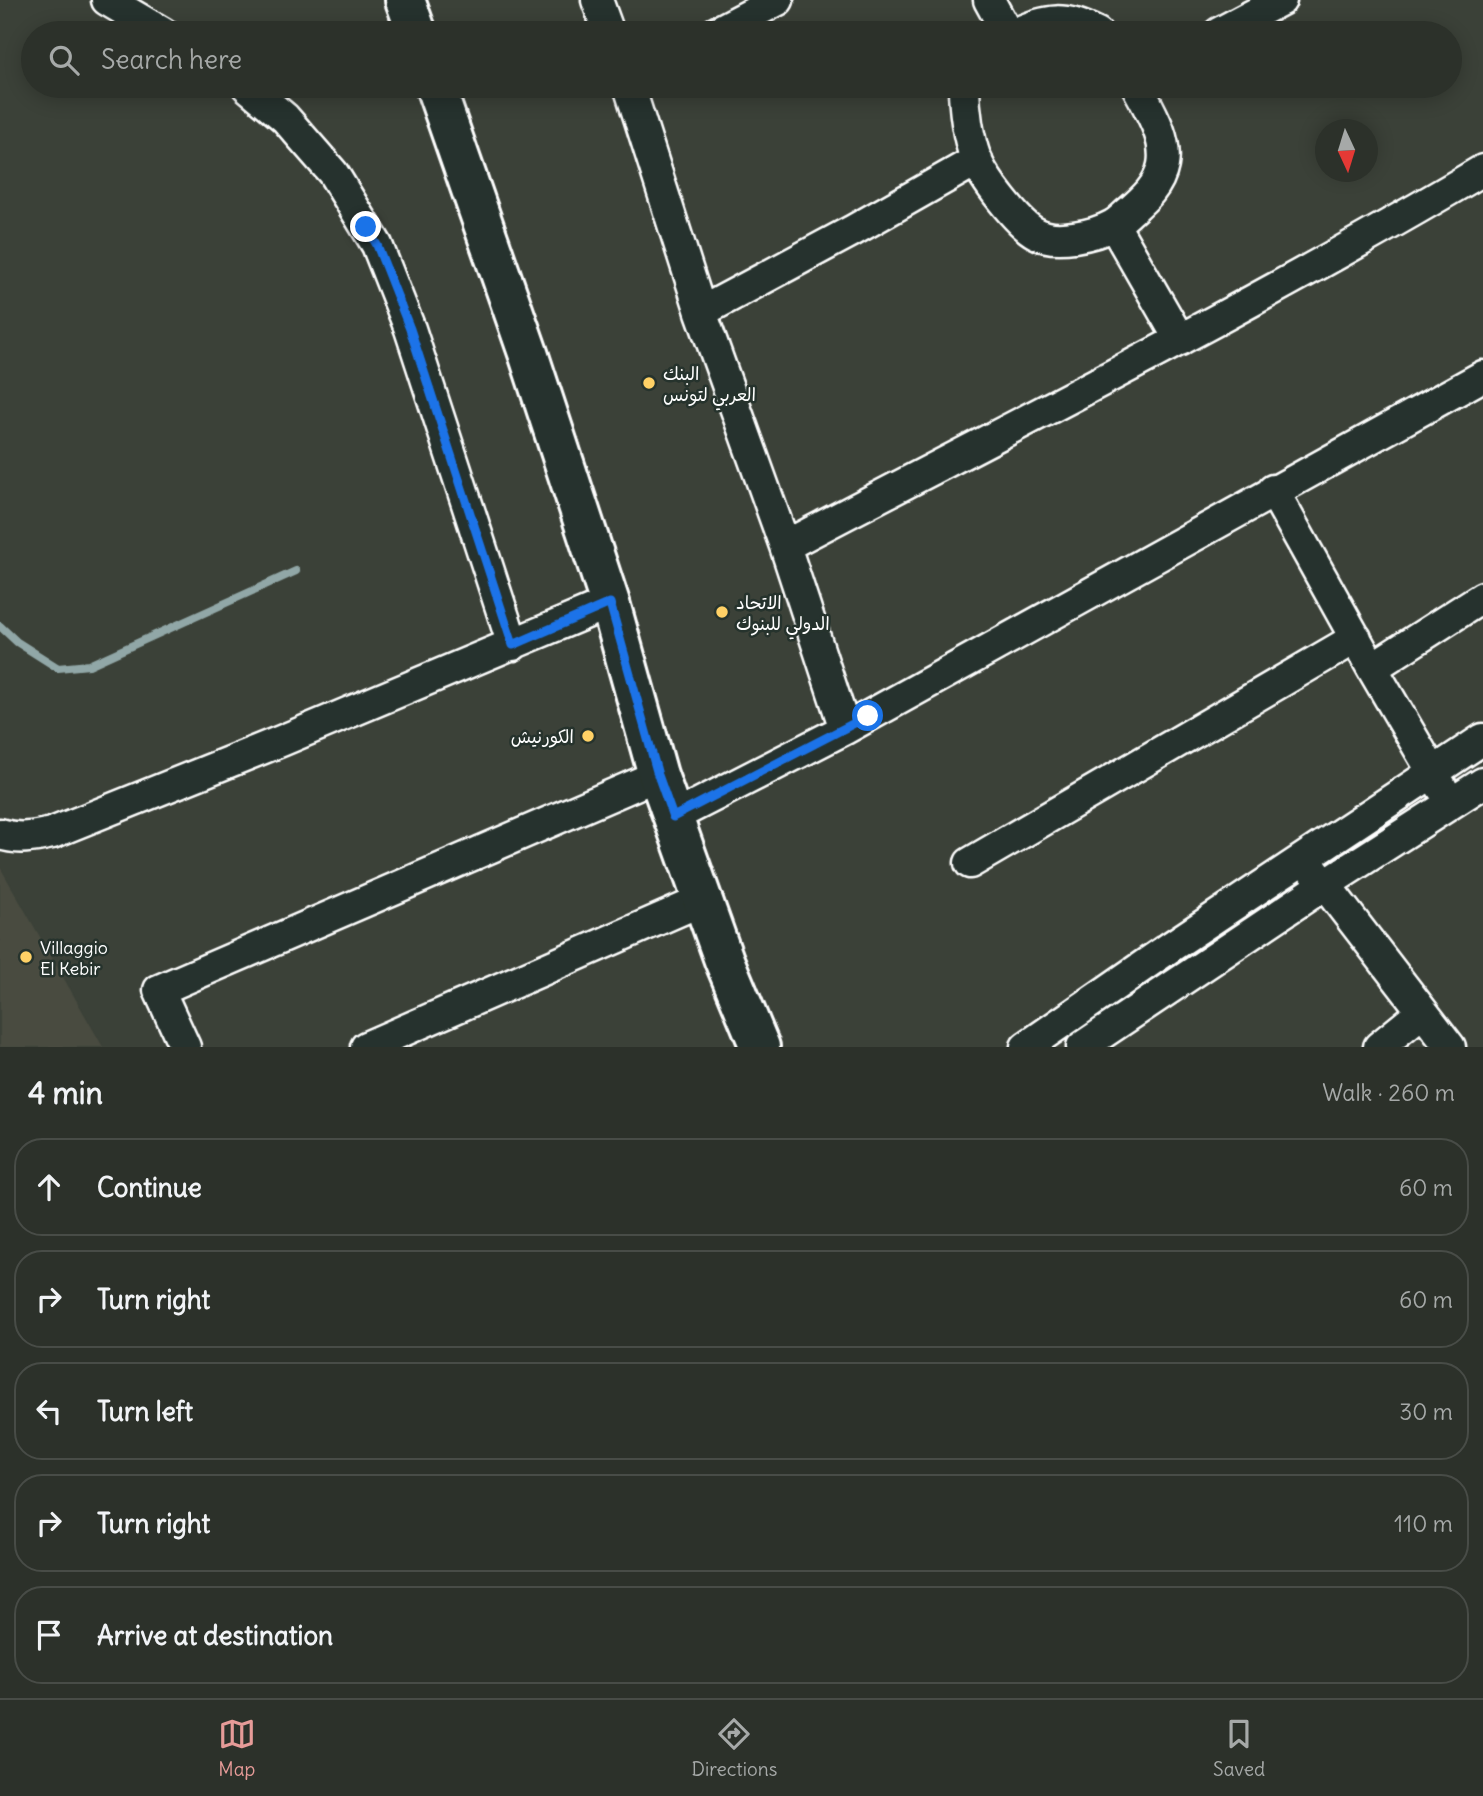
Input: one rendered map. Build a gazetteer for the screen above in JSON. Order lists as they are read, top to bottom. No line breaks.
{"places":["البنك العربي لتونس","الاتحاد الدولي للبنوك","الكورنيش","Villaggio El Kebir"],"north":"bottom","page":{"search":"Search here","heading":["4 min","Walk · 260 m"],"list":[["Continue","60 m"],["Turn right","60 m"],["Turn left","30 m"],["Turn right","110 m"],"Arrive at destination"],"nav":["Map","Directions","Saved"]}}
